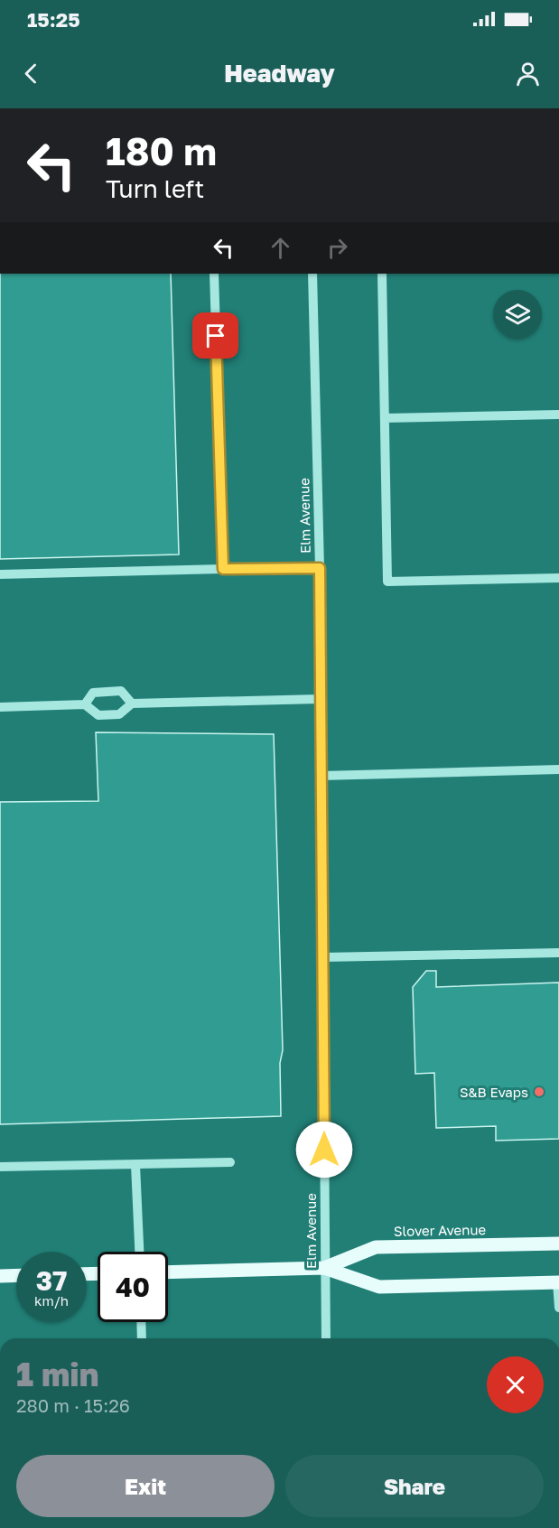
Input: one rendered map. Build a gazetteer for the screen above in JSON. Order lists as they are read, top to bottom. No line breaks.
{"streets":{"main road":["Slover Avenue"],"street":["Elm Avenue"]},"crossings":[["Elm Avenue","Slover Avenue"]],"places":["S&B Evaps"],"page":{"status":"15:25","header":"Headway","turn":["180 m","Turn left"],"speed":"37 km/h","limit":"40","heading":["1 min","280 m · 15:26"],"buttons":["Exit","Share"]}}
